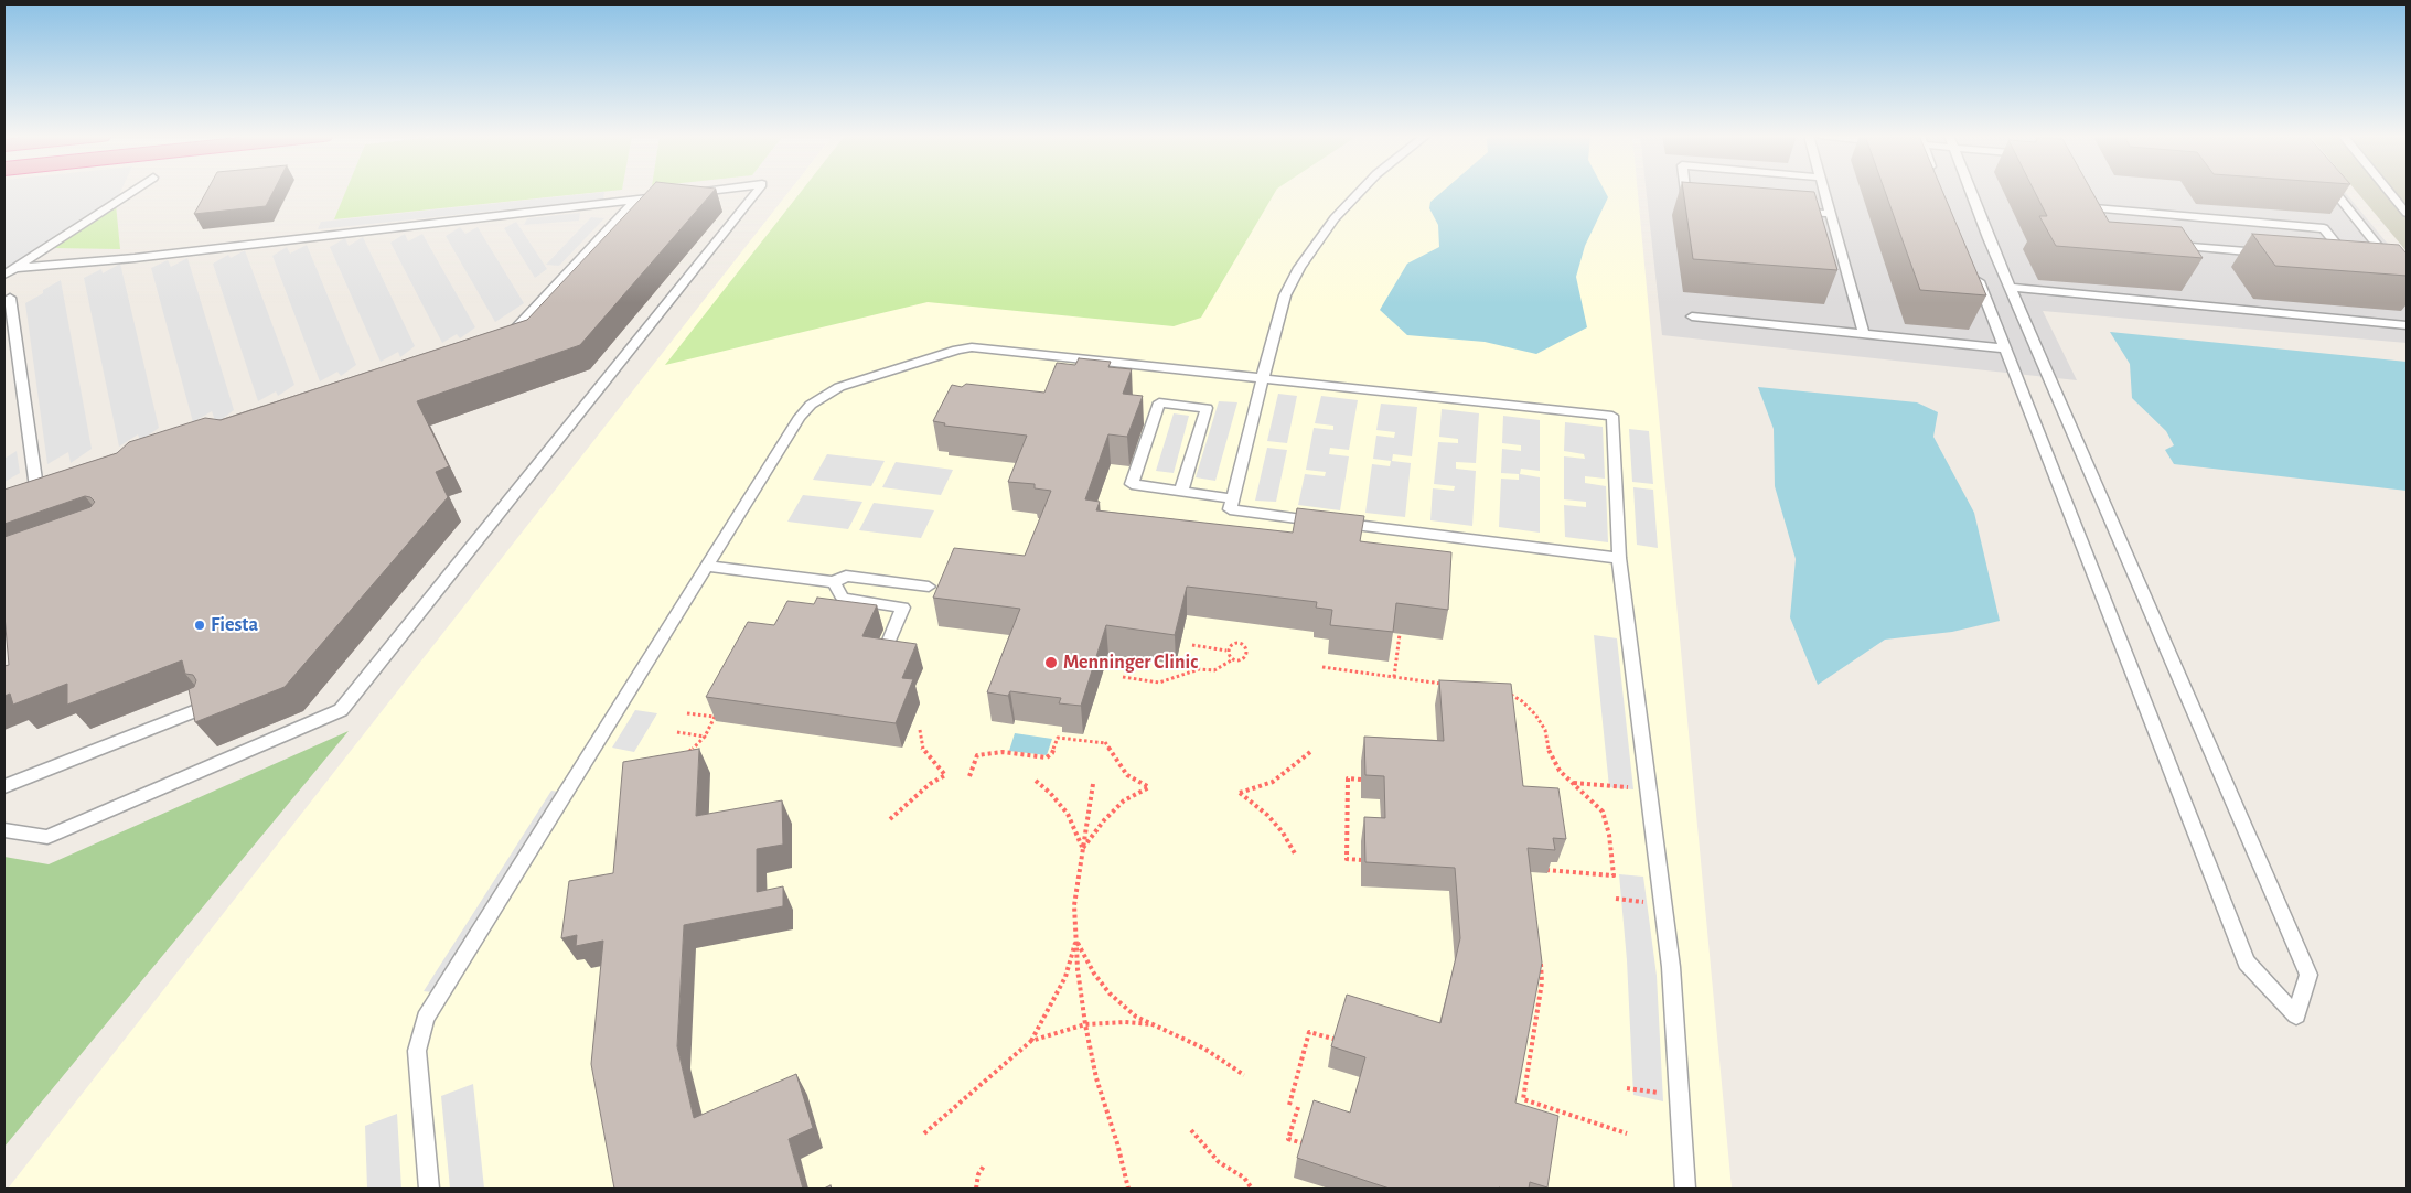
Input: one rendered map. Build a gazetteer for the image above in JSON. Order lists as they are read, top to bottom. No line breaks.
{"places":["Fiesta","Menninger Clinic"]}
